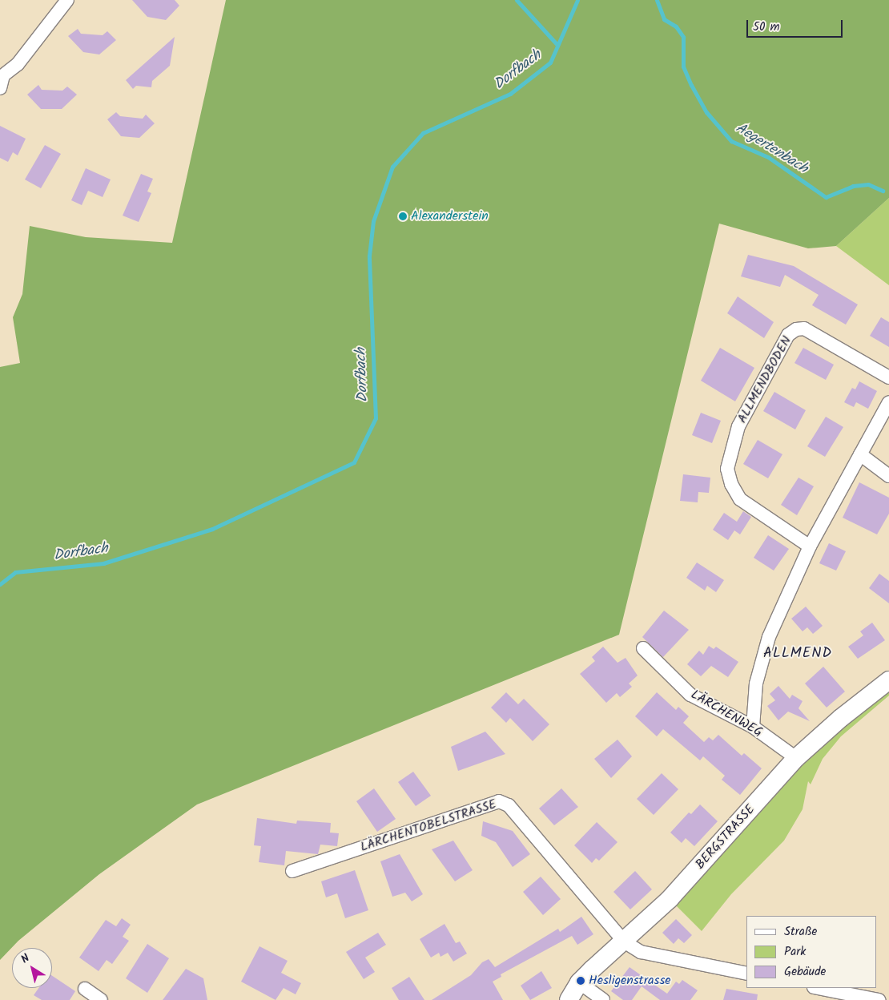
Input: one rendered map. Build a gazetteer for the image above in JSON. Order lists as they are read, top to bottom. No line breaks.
{"streets":{"street":["ALLMENDBODEN","LÄRCHENWEG","LÄRCHENTOBELSTRASSE","BERGSTRASSE"]},"crossings":[["LÄRCHENWEG","BERGSTRASSE"],["LÄRCHENTOBELSTRASSE","BERGSTRASSE"]],"districts":["ALLMEND"],"water":["Dorfbach","Aegertenbach"],"places":["Alexanderstein","Hesligenstrasse"],"legend":["Straße","Park","Gebäude"],"scale_bar":"50 m","north":"top left"}
